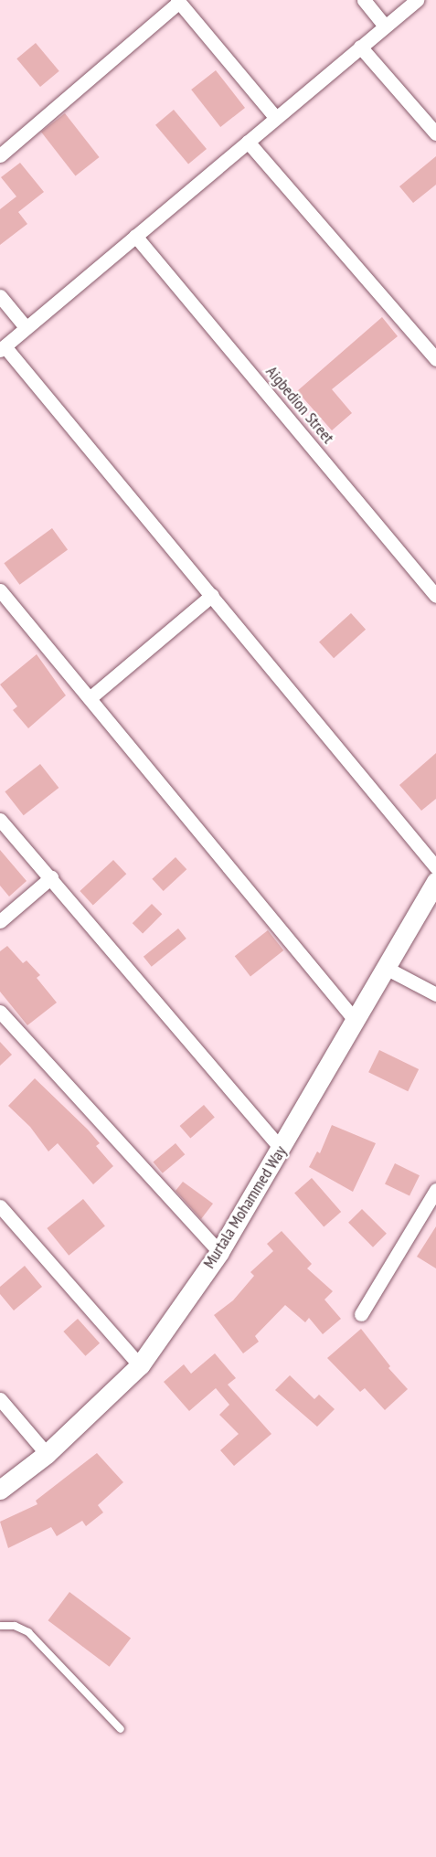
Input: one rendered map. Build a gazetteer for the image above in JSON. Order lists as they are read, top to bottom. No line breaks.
{"streets":{"street":["Aigbedion Street","Murtala Mohammed Way"]}}
